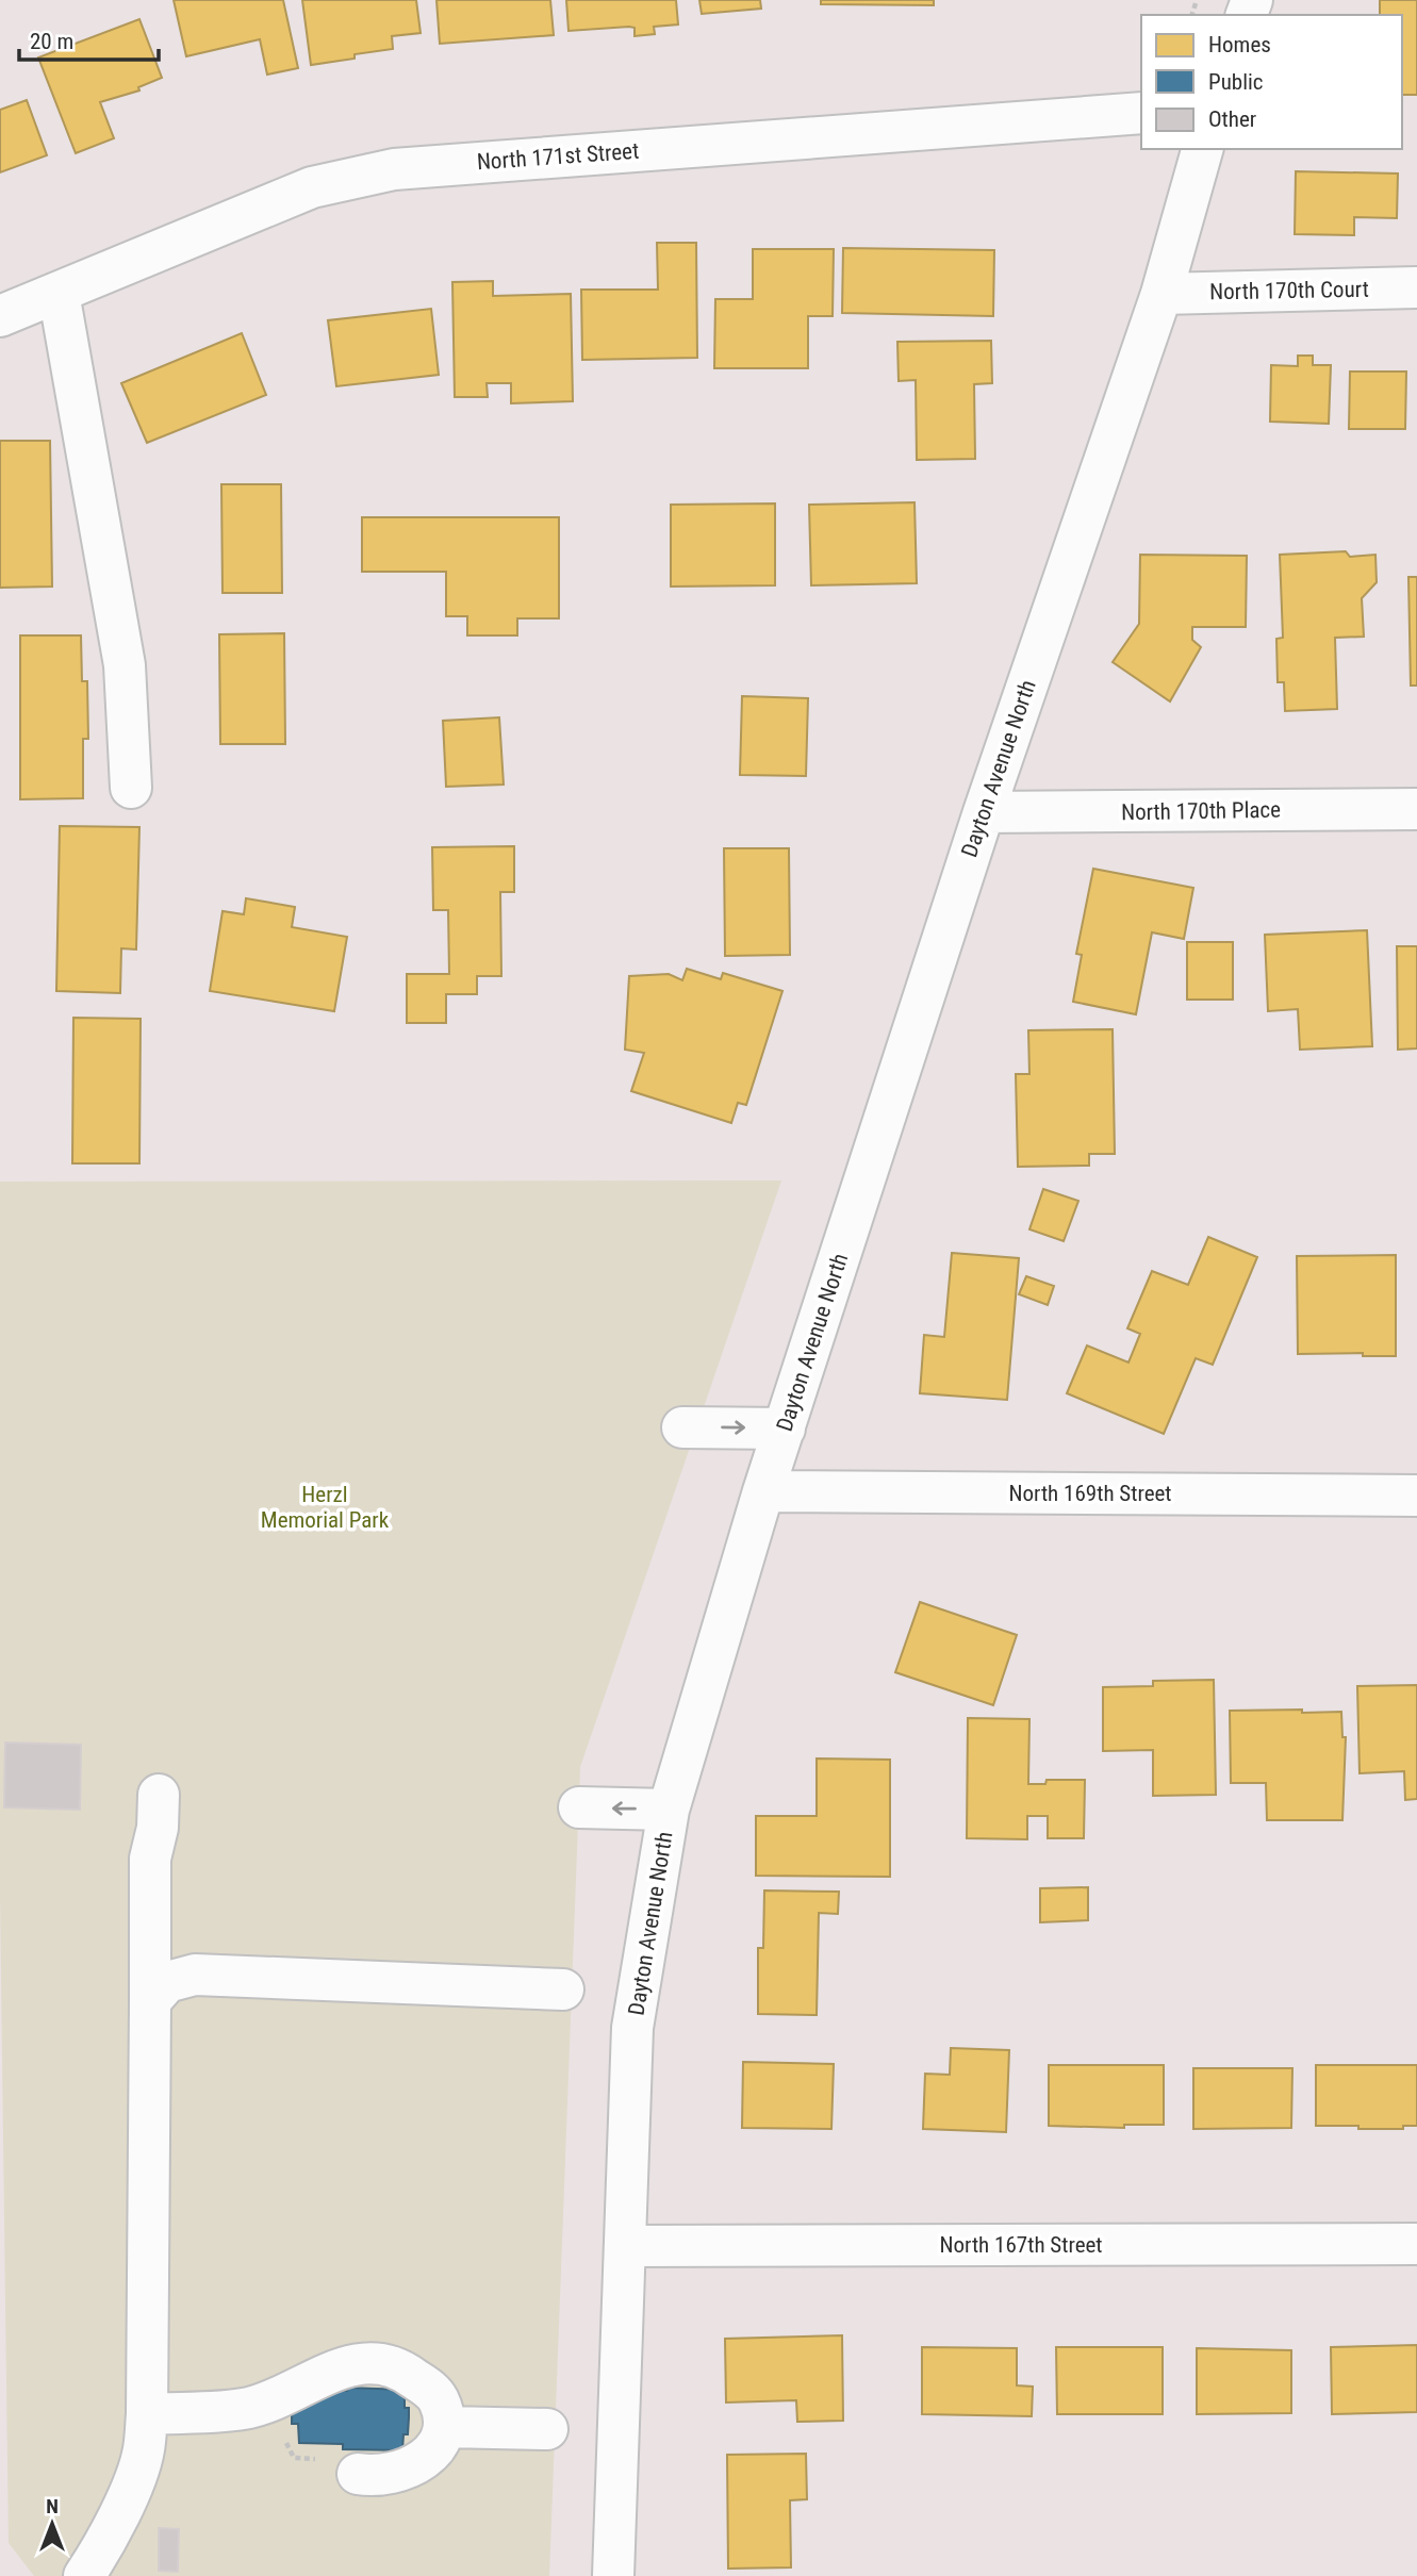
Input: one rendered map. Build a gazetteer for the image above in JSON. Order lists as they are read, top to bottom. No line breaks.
{"streets":{"street":["North 171st Street","North 170th Court","Dayton Avenue North","North 170th Place","North 169th Street","North 167th Street"]},"crossings":[["North 170th Court","Dayton Avenue North"],["Dayton Avenue North","North 170th Place"],["Dayton Avenue North","North 169th Street"],["Dayton Avenue North","North 167th Street"]],"parks":["Herzl Memorial Park"],"legend":["Homes","Public","Other"],"scale_bar":"20 m","north":"top"}
